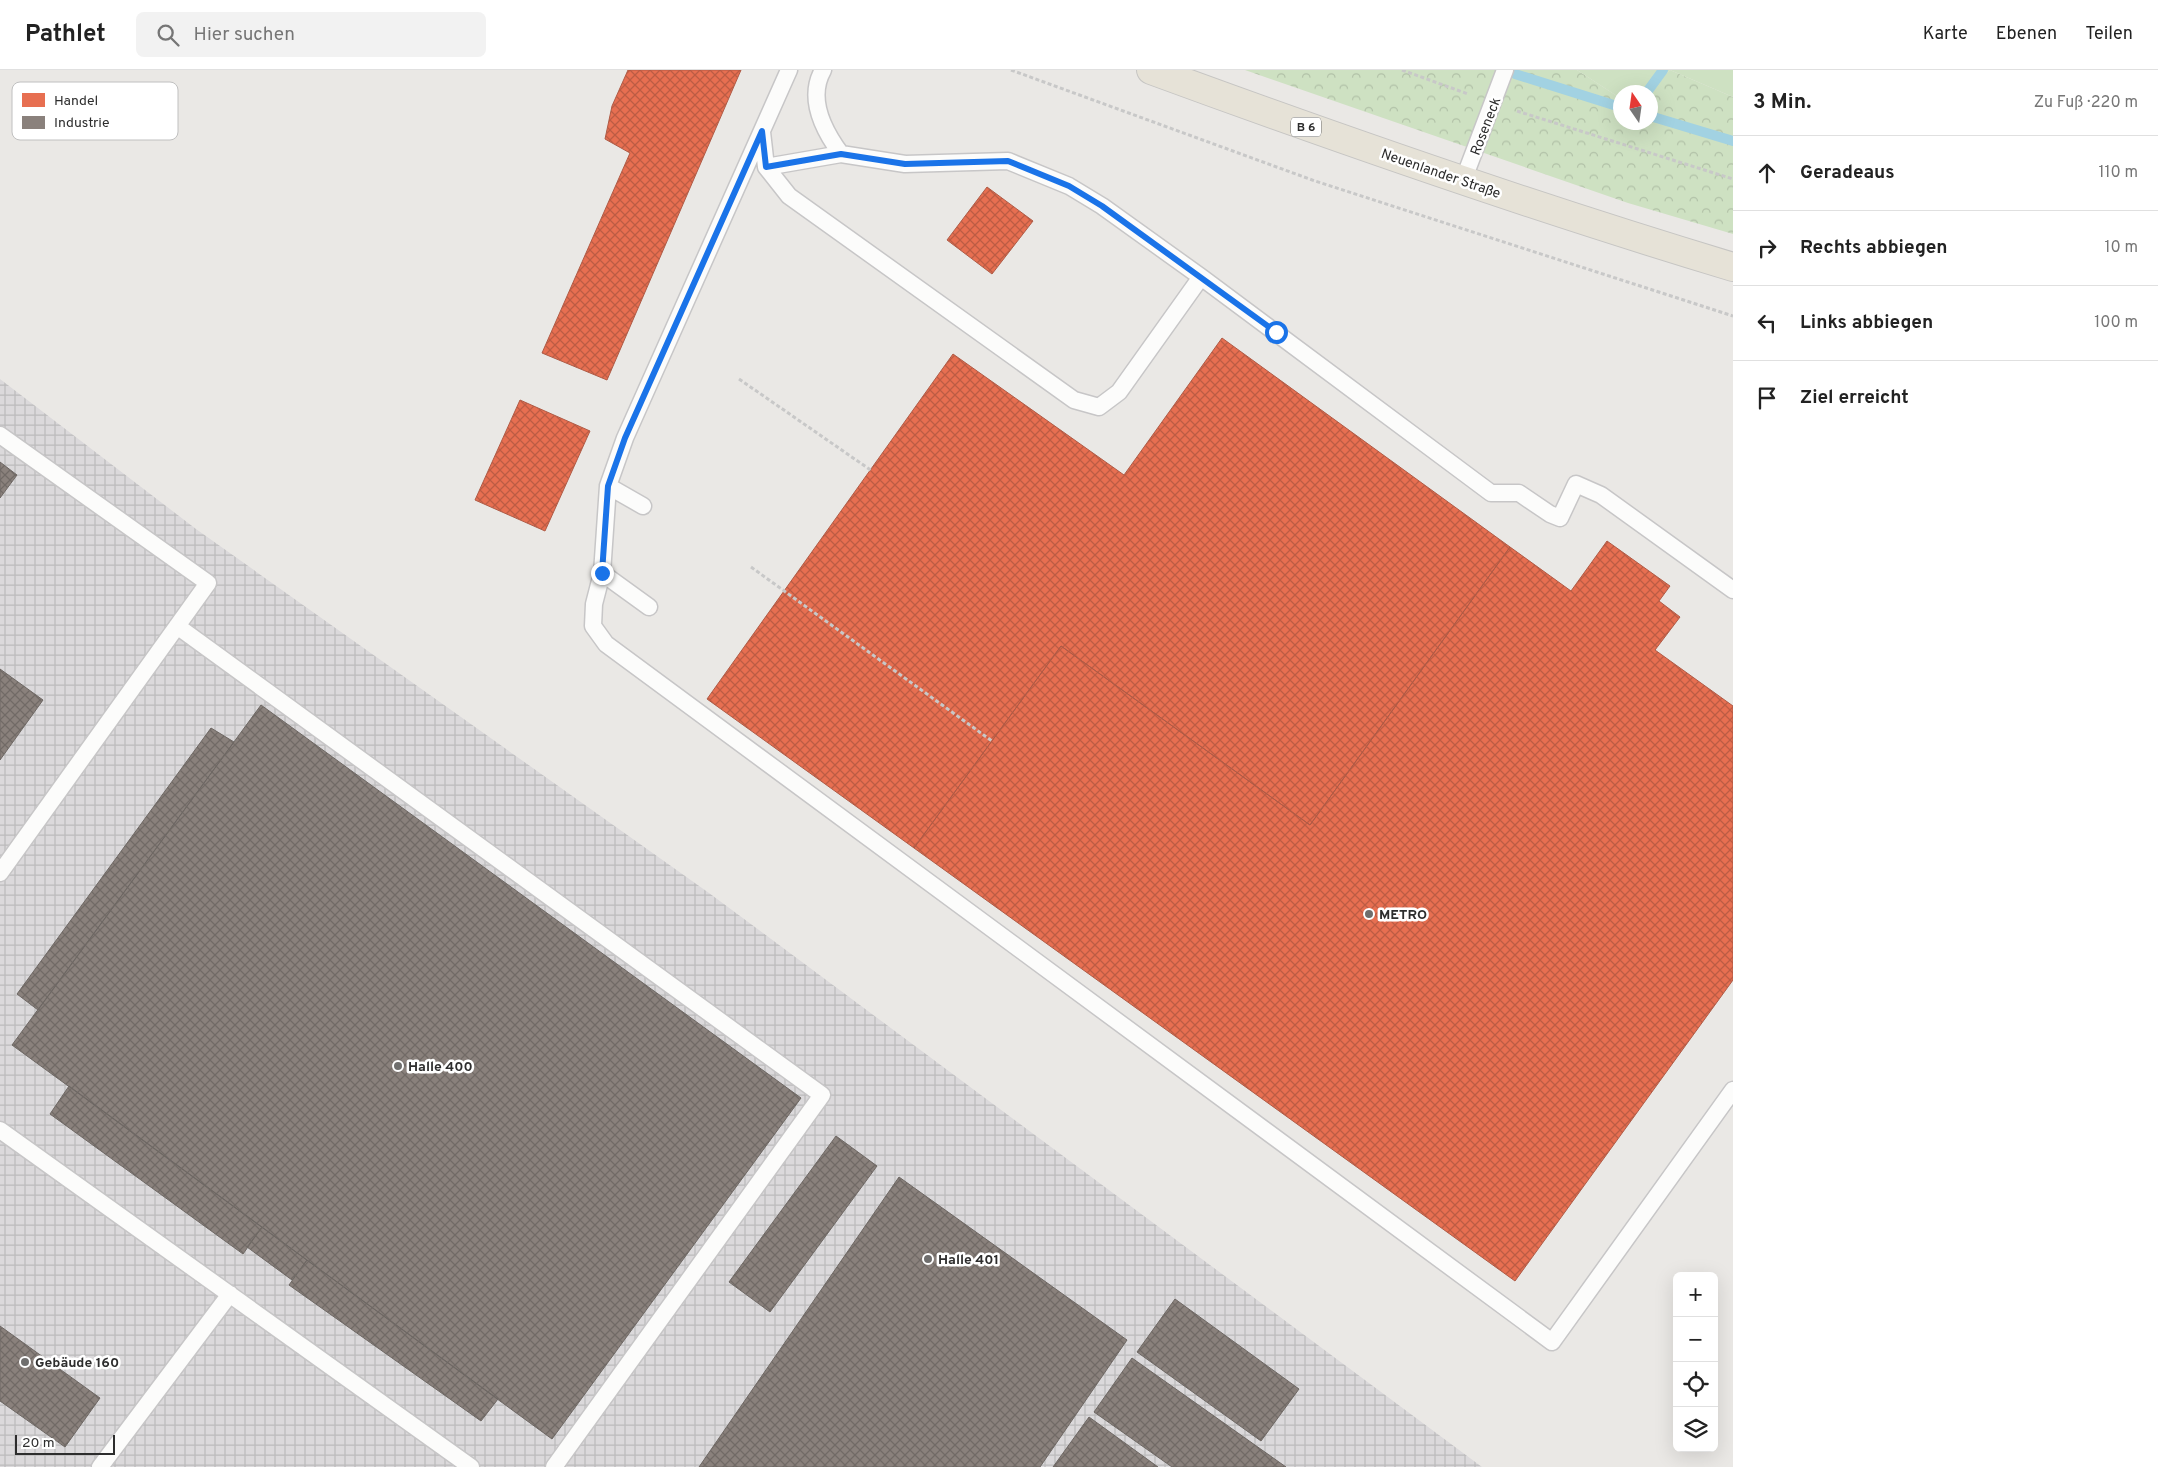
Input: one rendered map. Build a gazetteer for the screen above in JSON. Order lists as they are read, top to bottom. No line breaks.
{"streets":{"main road":["B 6","Neuenlander Straße"],"lane":["Roseneck"]},"crossings":[["Roseneck","Neuenlander Straße"]],"places":["METRO","Halle 400","Halle 401","Gebäude 160"],"legend":["Handel","Industrie"],"scale_bar":"20 m","north":"top","page":{"header":"Pathlet","search":"Hier suchen","nav":["Karte","Ebenen","Teilen"],"heading":["3 Min.","Zu Fuß · 220 m"],"list":[["Geradeaus","110 m"],["Rechts abbiegen","10 m"],["Links abbiegen","100 m"],"Ziel erreicht"],"map_buttons":["+","−"],"scale":"20 m"}}
